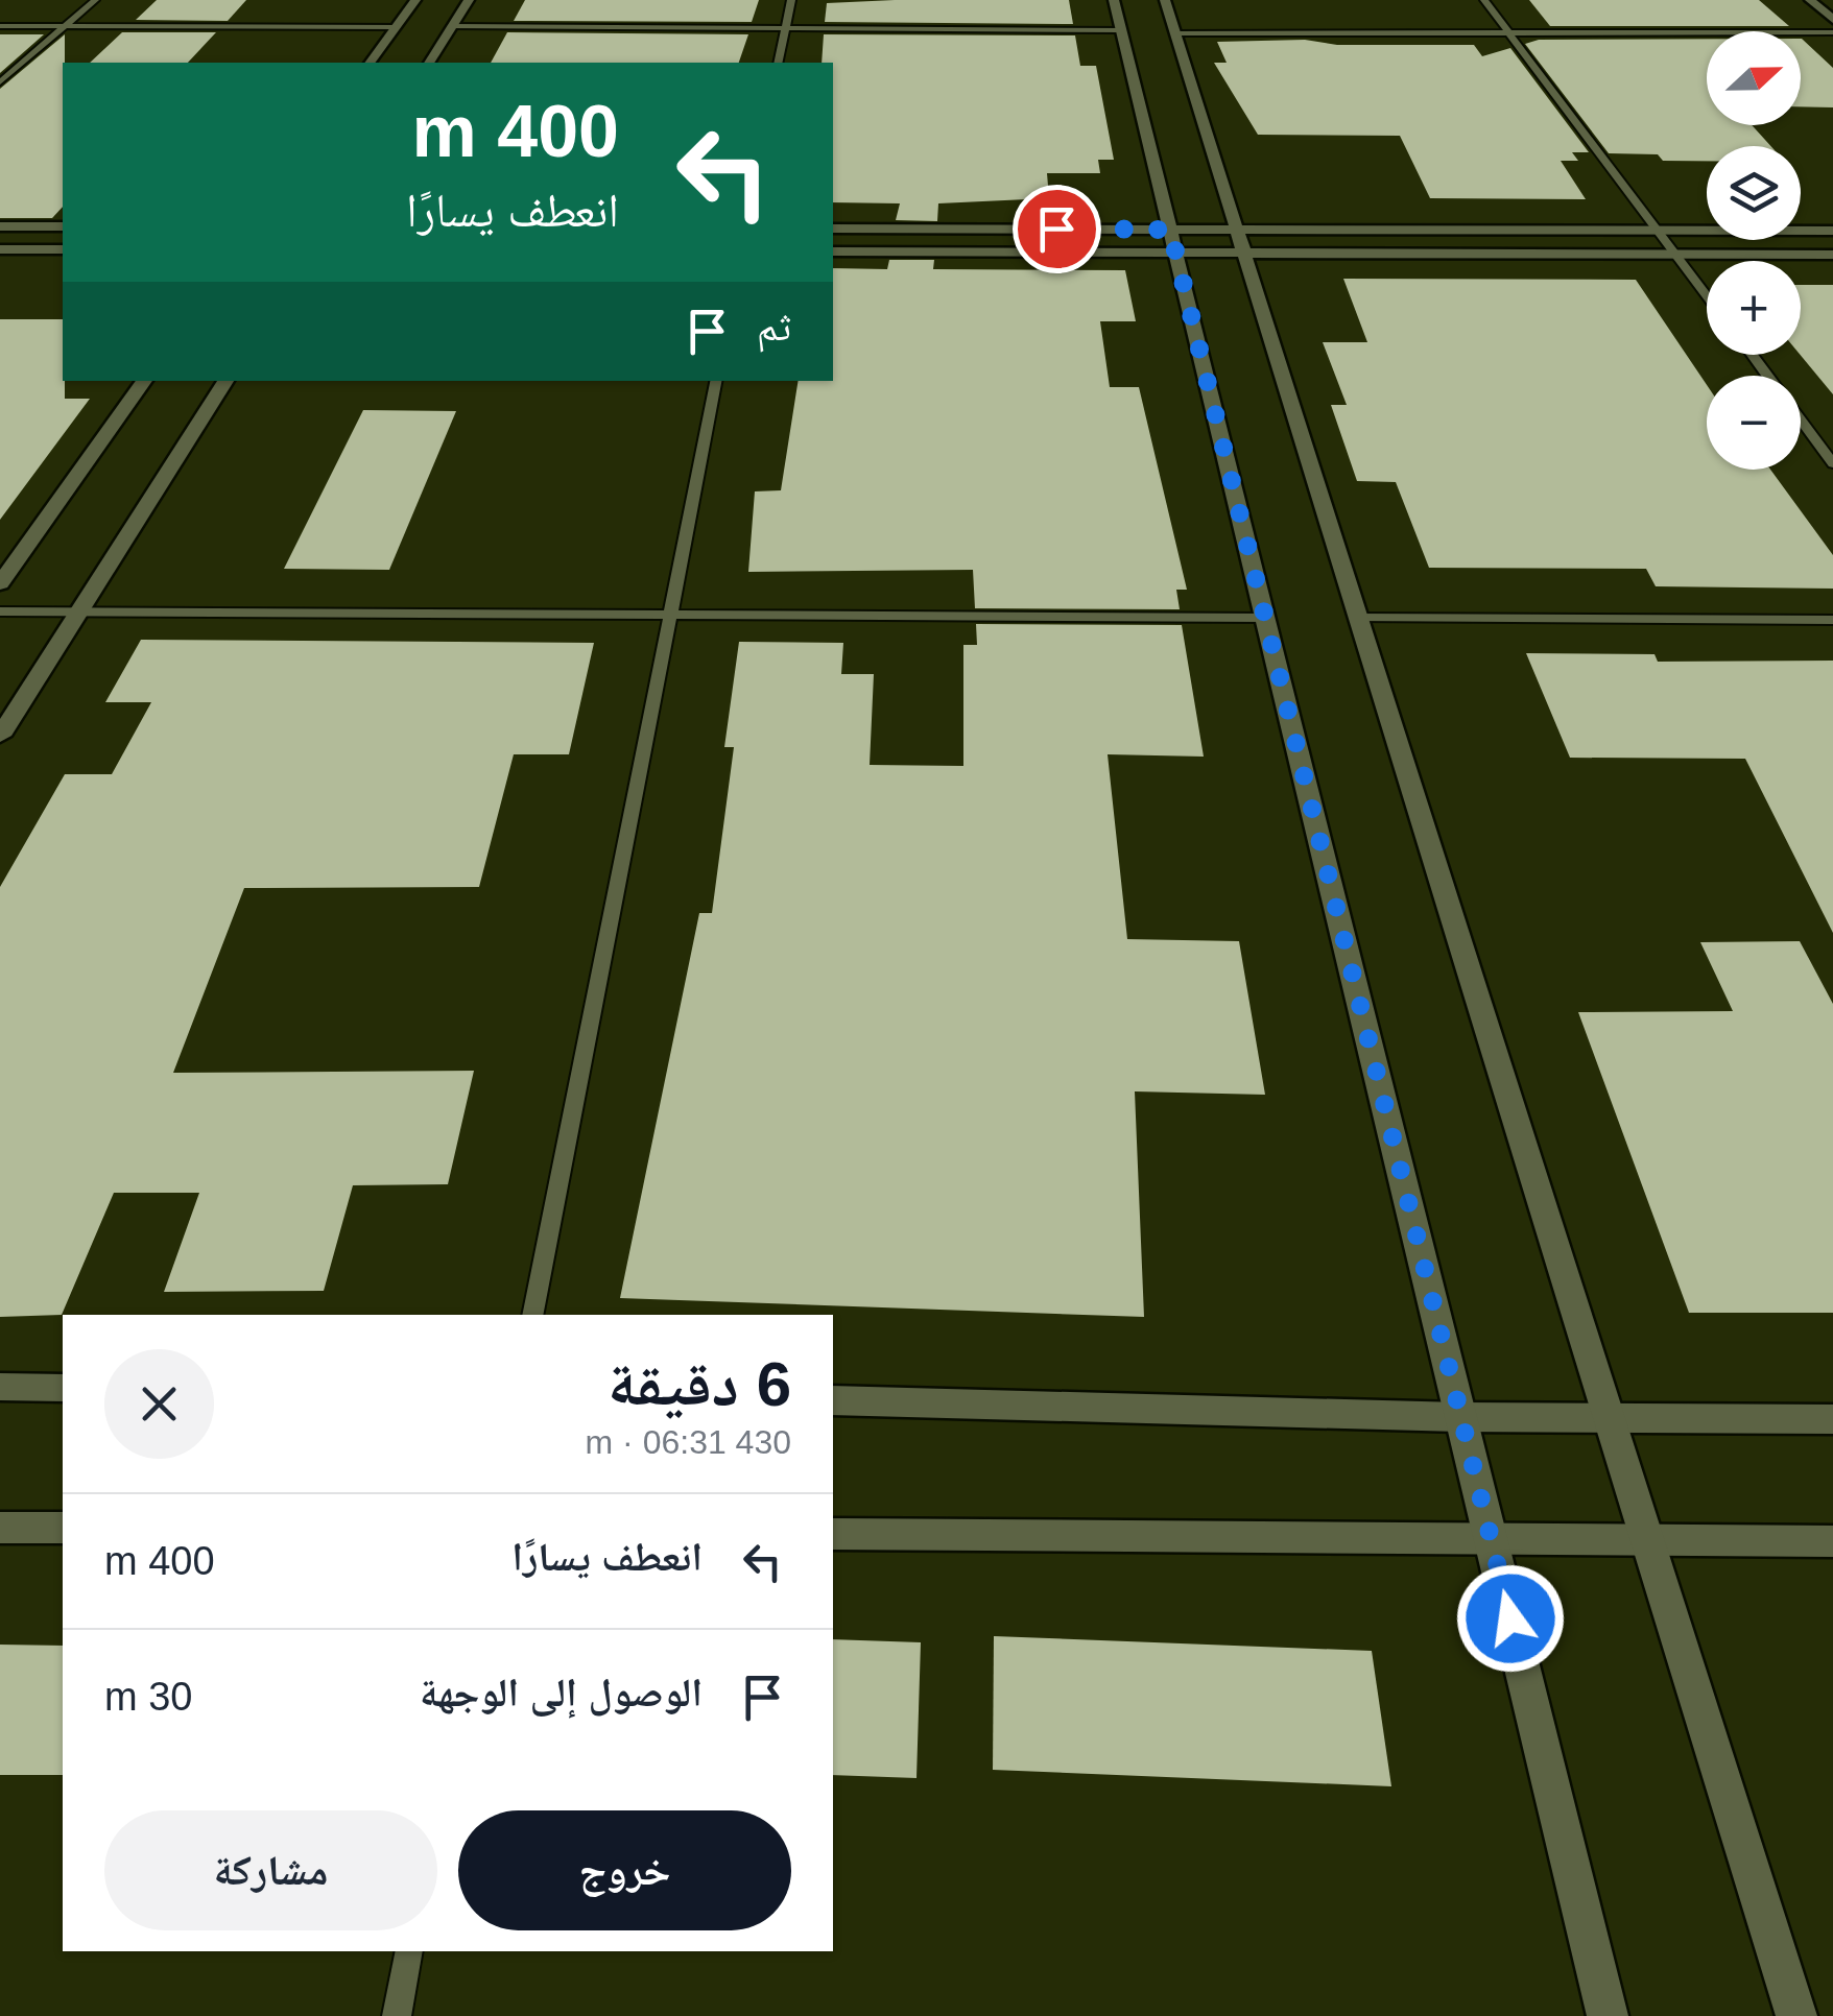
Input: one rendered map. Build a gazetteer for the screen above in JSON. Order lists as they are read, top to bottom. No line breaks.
{"north":"right","page":{"map_buttons":["+","−"],"turn":["400 m","انعطف يسارًا"],"then":"ثم","heading":["6 دقيقة","430 m · 06:31"],"list":[{"name":"انعطف يسارًا","value":"400 m"},{"name":"الوصول إلى الوجهة","value":"30 m"}],"buttons":["خروج","مشاركة"]}}
